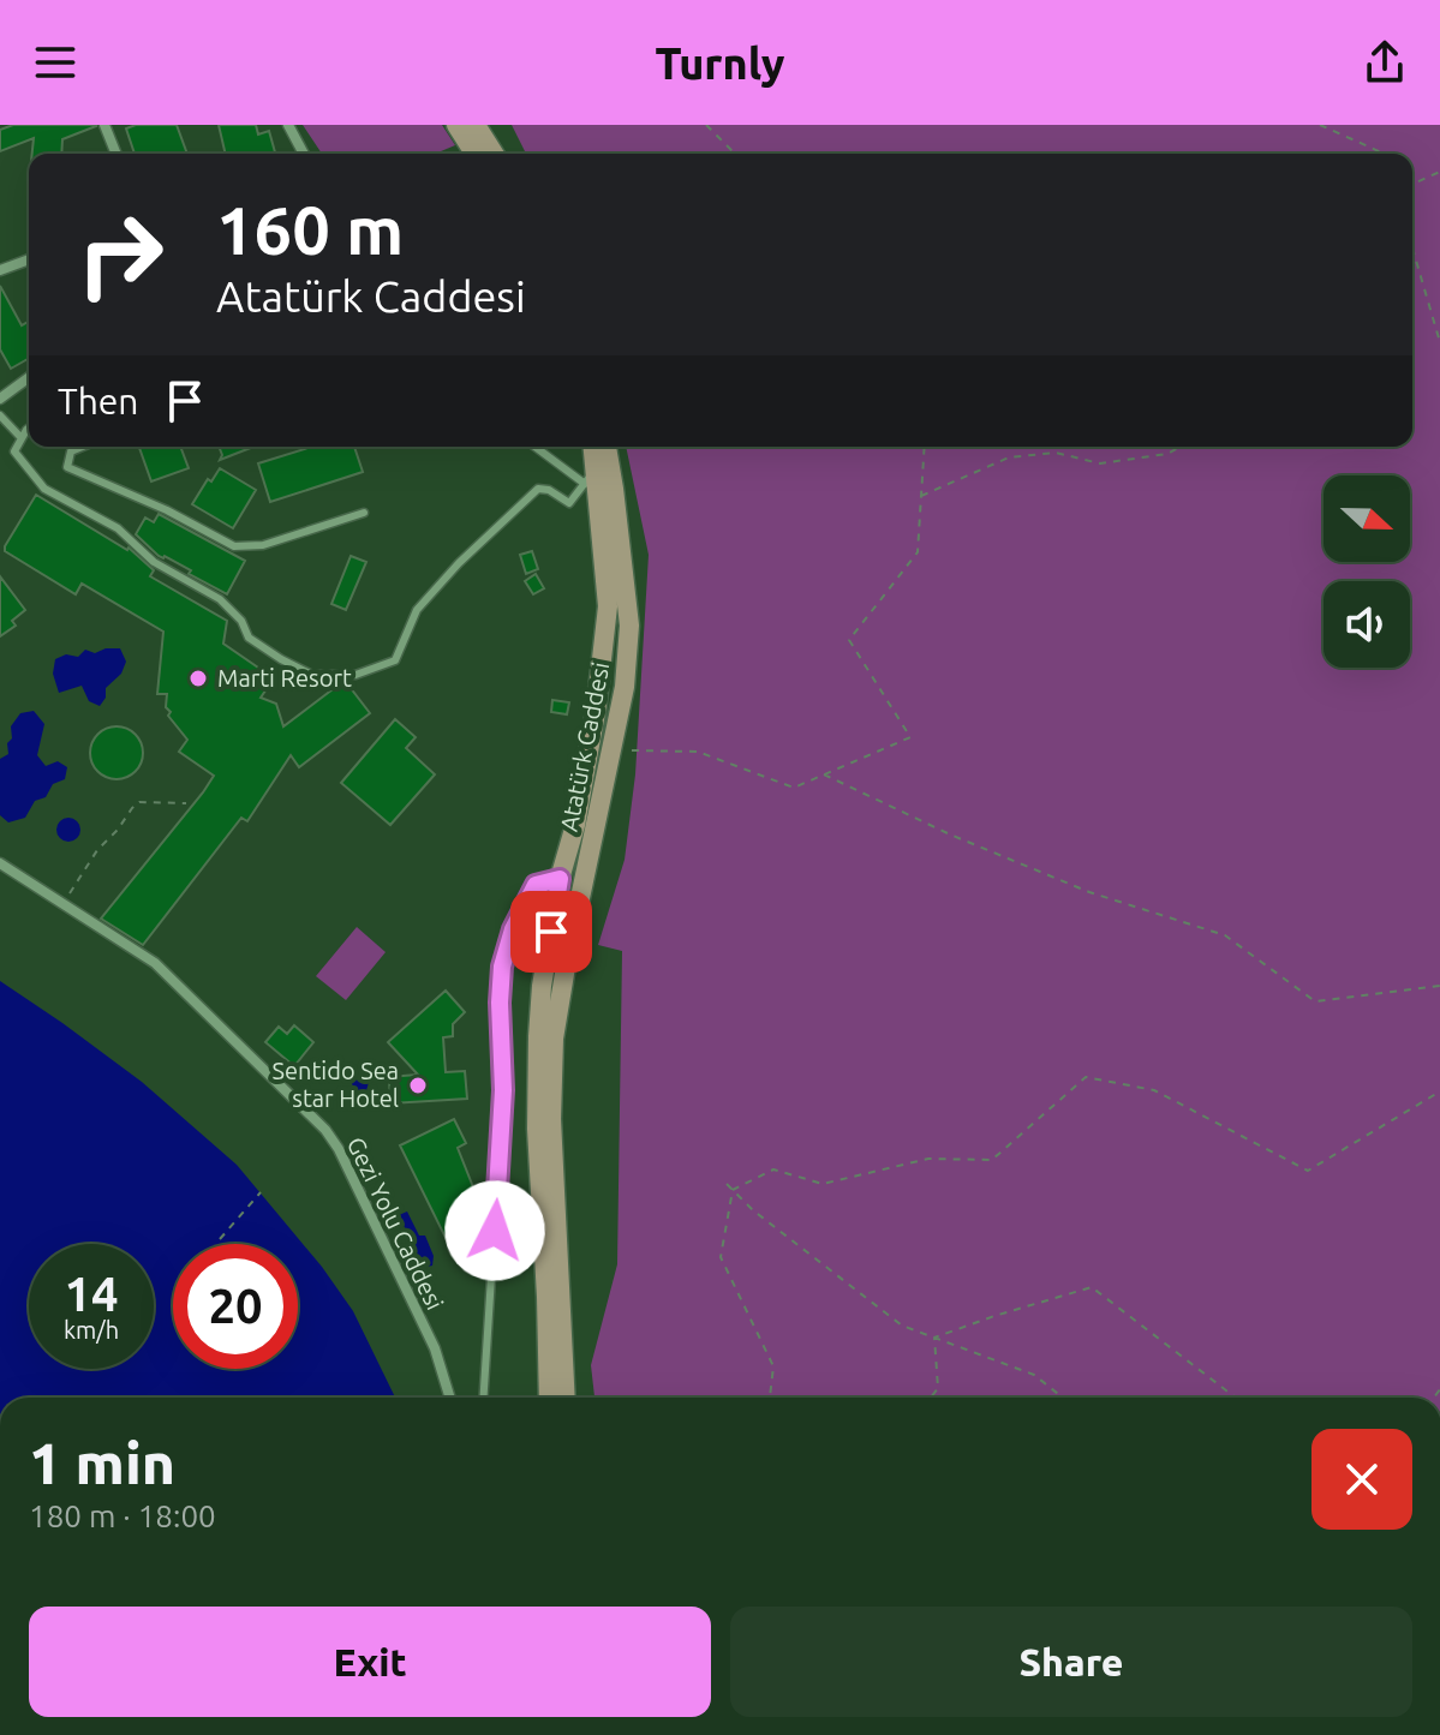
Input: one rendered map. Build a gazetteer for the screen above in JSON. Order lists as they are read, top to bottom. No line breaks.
{"streets":{"street":["Atatürk Caddesi","Gezi Yolu Caddesi"]},"places":["Marti Resort","Sentido Sea star Hotel"],"north":"right","page":{"header":"Turnly","turn":["160 m","Atatürk Caddesi"],"then":"Then","speed":"14 km/h","limit":"20","heading":["1 min","180 m · 18:00"],"buttons":["Exit","Share"]}}
